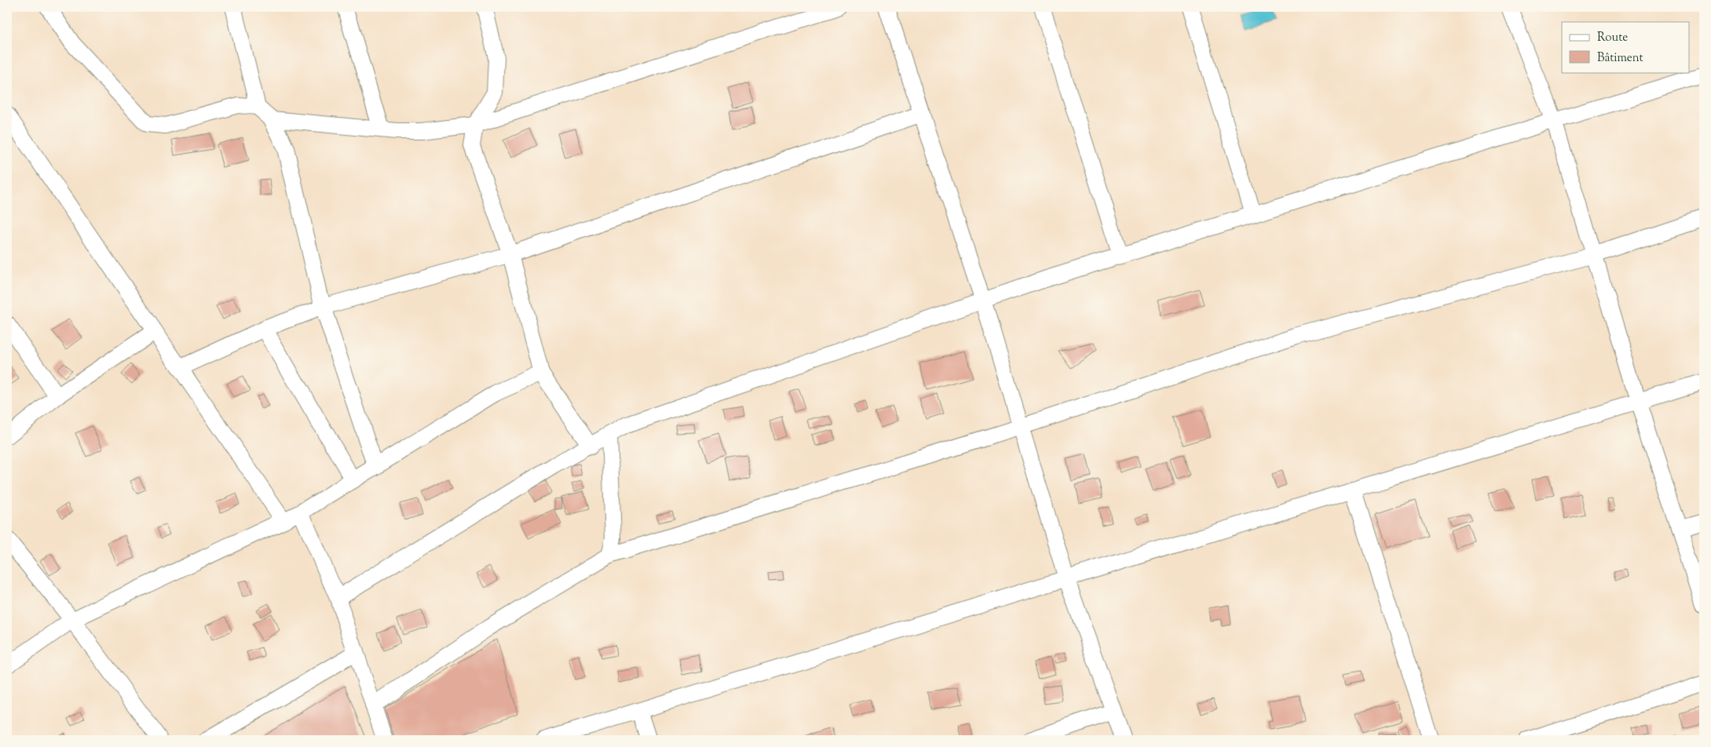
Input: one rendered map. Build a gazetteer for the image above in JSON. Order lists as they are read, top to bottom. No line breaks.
{"legend":["Route","Bâtiment"]}
